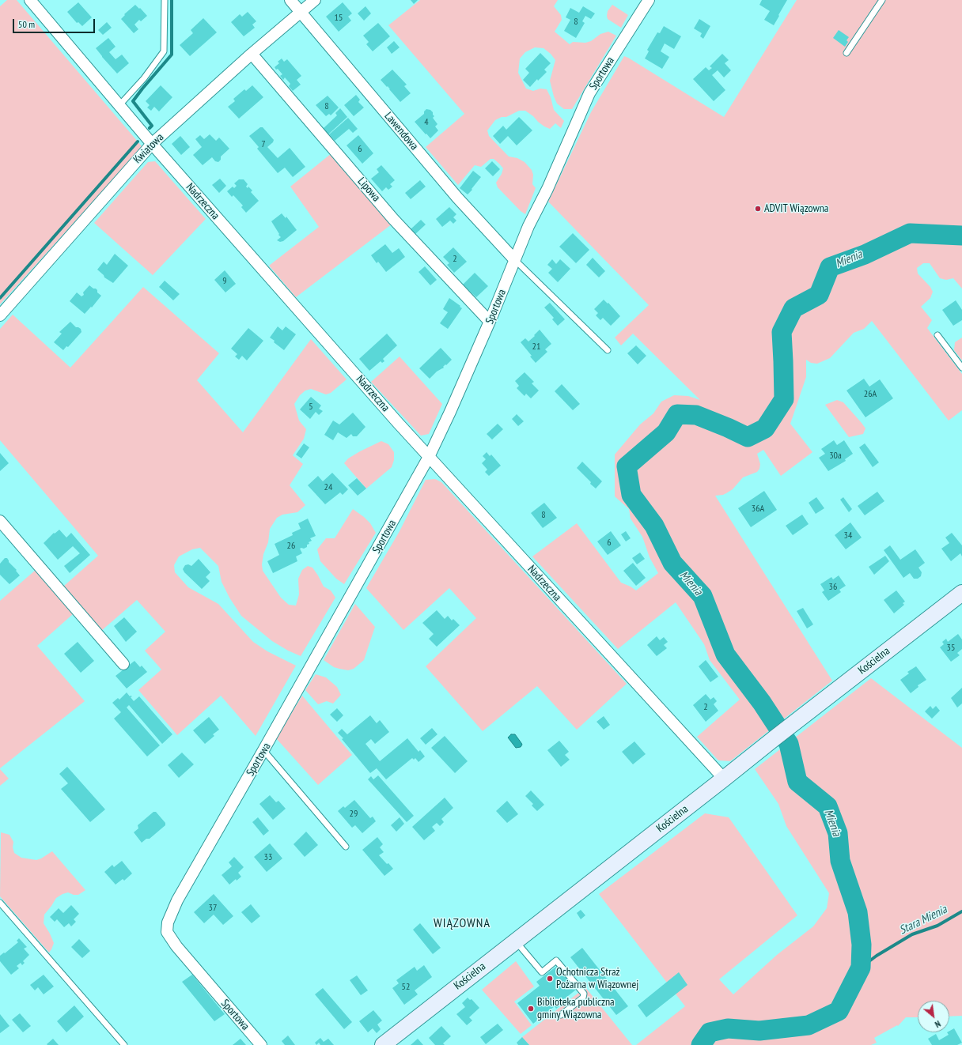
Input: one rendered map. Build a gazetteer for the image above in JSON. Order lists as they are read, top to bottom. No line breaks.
{"streets":{"street":["Sportowa","Lawendowa","Kwiatowa","Lipowa","Nadrzeczna","Kościelna"]},"crossings":[["Sportowa","Lawendowa"],["Sportowa","Lipowa"],["Sportowa","Nadrzeczna"],["Lawendowa","Kwiatowa"],["Kwiatowa","Lipowa"],["Kwiatowa","Nadrzeczna"],["Nadrzeczna","Kościelna"]],"districts":["WIĄZOWNA"],"water":["Mienia","Stara Mienia"],"places":["ADVIT Wiązowna","Ochotnicza Straż Pożarna w Wiązownej","Biblioteka publiczna gminy Wiązowna"],"house_numbers":["15","8","8","4","7","6","2","9","21","26A","5","30a","24","36A","8","34","6","26","36","35","2","29","33","37","52"],"scale_bar":"50 m","north":"bottom right"}
